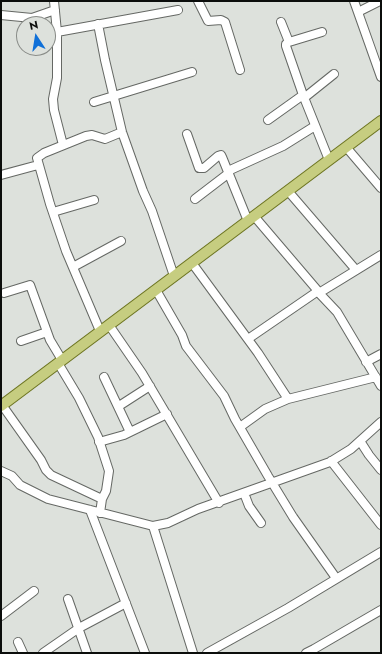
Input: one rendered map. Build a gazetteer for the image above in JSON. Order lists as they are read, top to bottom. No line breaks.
{"north":"top"}
